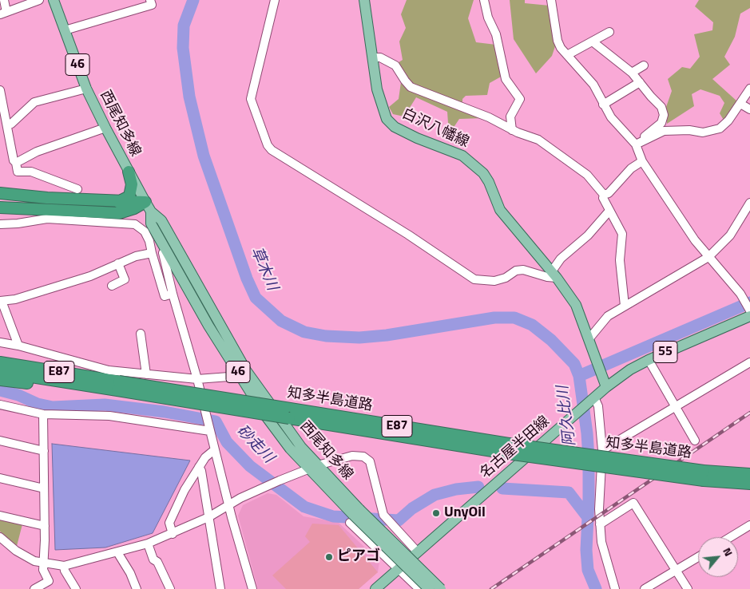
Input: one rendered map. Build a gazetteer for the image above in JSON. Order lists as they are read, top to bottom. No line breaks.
{"streets":{"highway":["E87","知多半島道路"],"main road":["46","西尾知多線","白沢八幡線","55","名古屋半田線"]},"crossings":[["白沢八幡線","名古屋半田線"]],"water":["草木川","阿久比川","砂走川"],"places":["UnyOil","ピアゴ"],"north":"top right"}
